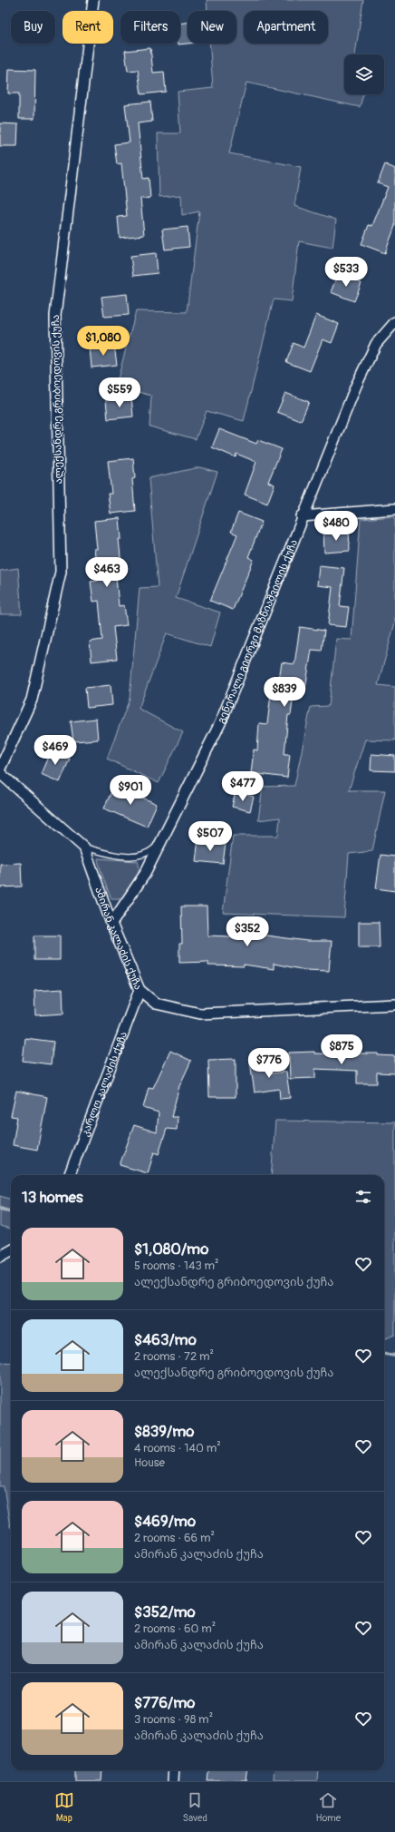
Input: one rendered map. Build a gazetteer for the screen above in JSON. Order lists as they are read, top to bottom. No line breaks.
{"streets":{"street":["ალექსანდრე გრიბოედოვის ქუჩა","გენერალი გიორგი მაზნიაშვილის ქუჩა","ამირან კალაძის ქუჩა","კარლო კალაძის ქუჩა"]},"crossings":[["გენერალი გიორგი მაზნიაშვილის ქუჩა","ამირან კალაძის ქუჩა"],["ამირან კალაძის ქუჩა","კარლო კალაძის ქუჩა"]],"page":{"chip":["Buy","Rent","Filters","New","Apartment"],"price":["$533","$1,080","$559","$480","$463","$839","$469","$477","$901","$507","$352","$875","$776"],"heading":"13 homes","list":[{"name":"$1,080/mo","note":"5 rooms · 143 m² · ალექსანდრე გრიბოედოვის ქუჩა"},{"name":"$463/mo","note":"2 rooms · 72 m² · ალექსანდრე გრიბოედოვის ქუჩა"},{"name":"$839/mo","note":"4 rooms · 140 m² · House"},{"name":"$469/mo","note":"2 rooms · 66 m² · ამირან კალაძის ქუჩა"},{"name":"$352/mo","note":"2 rooms · 60 m² · ამირან კალაძის ქუჩა"},{"name":"$776/mo","note":"3 rooms · 98 m² · ამირან კალაძის ქუჩა"}],"tabs":["Map","Saved","Home"]}}
